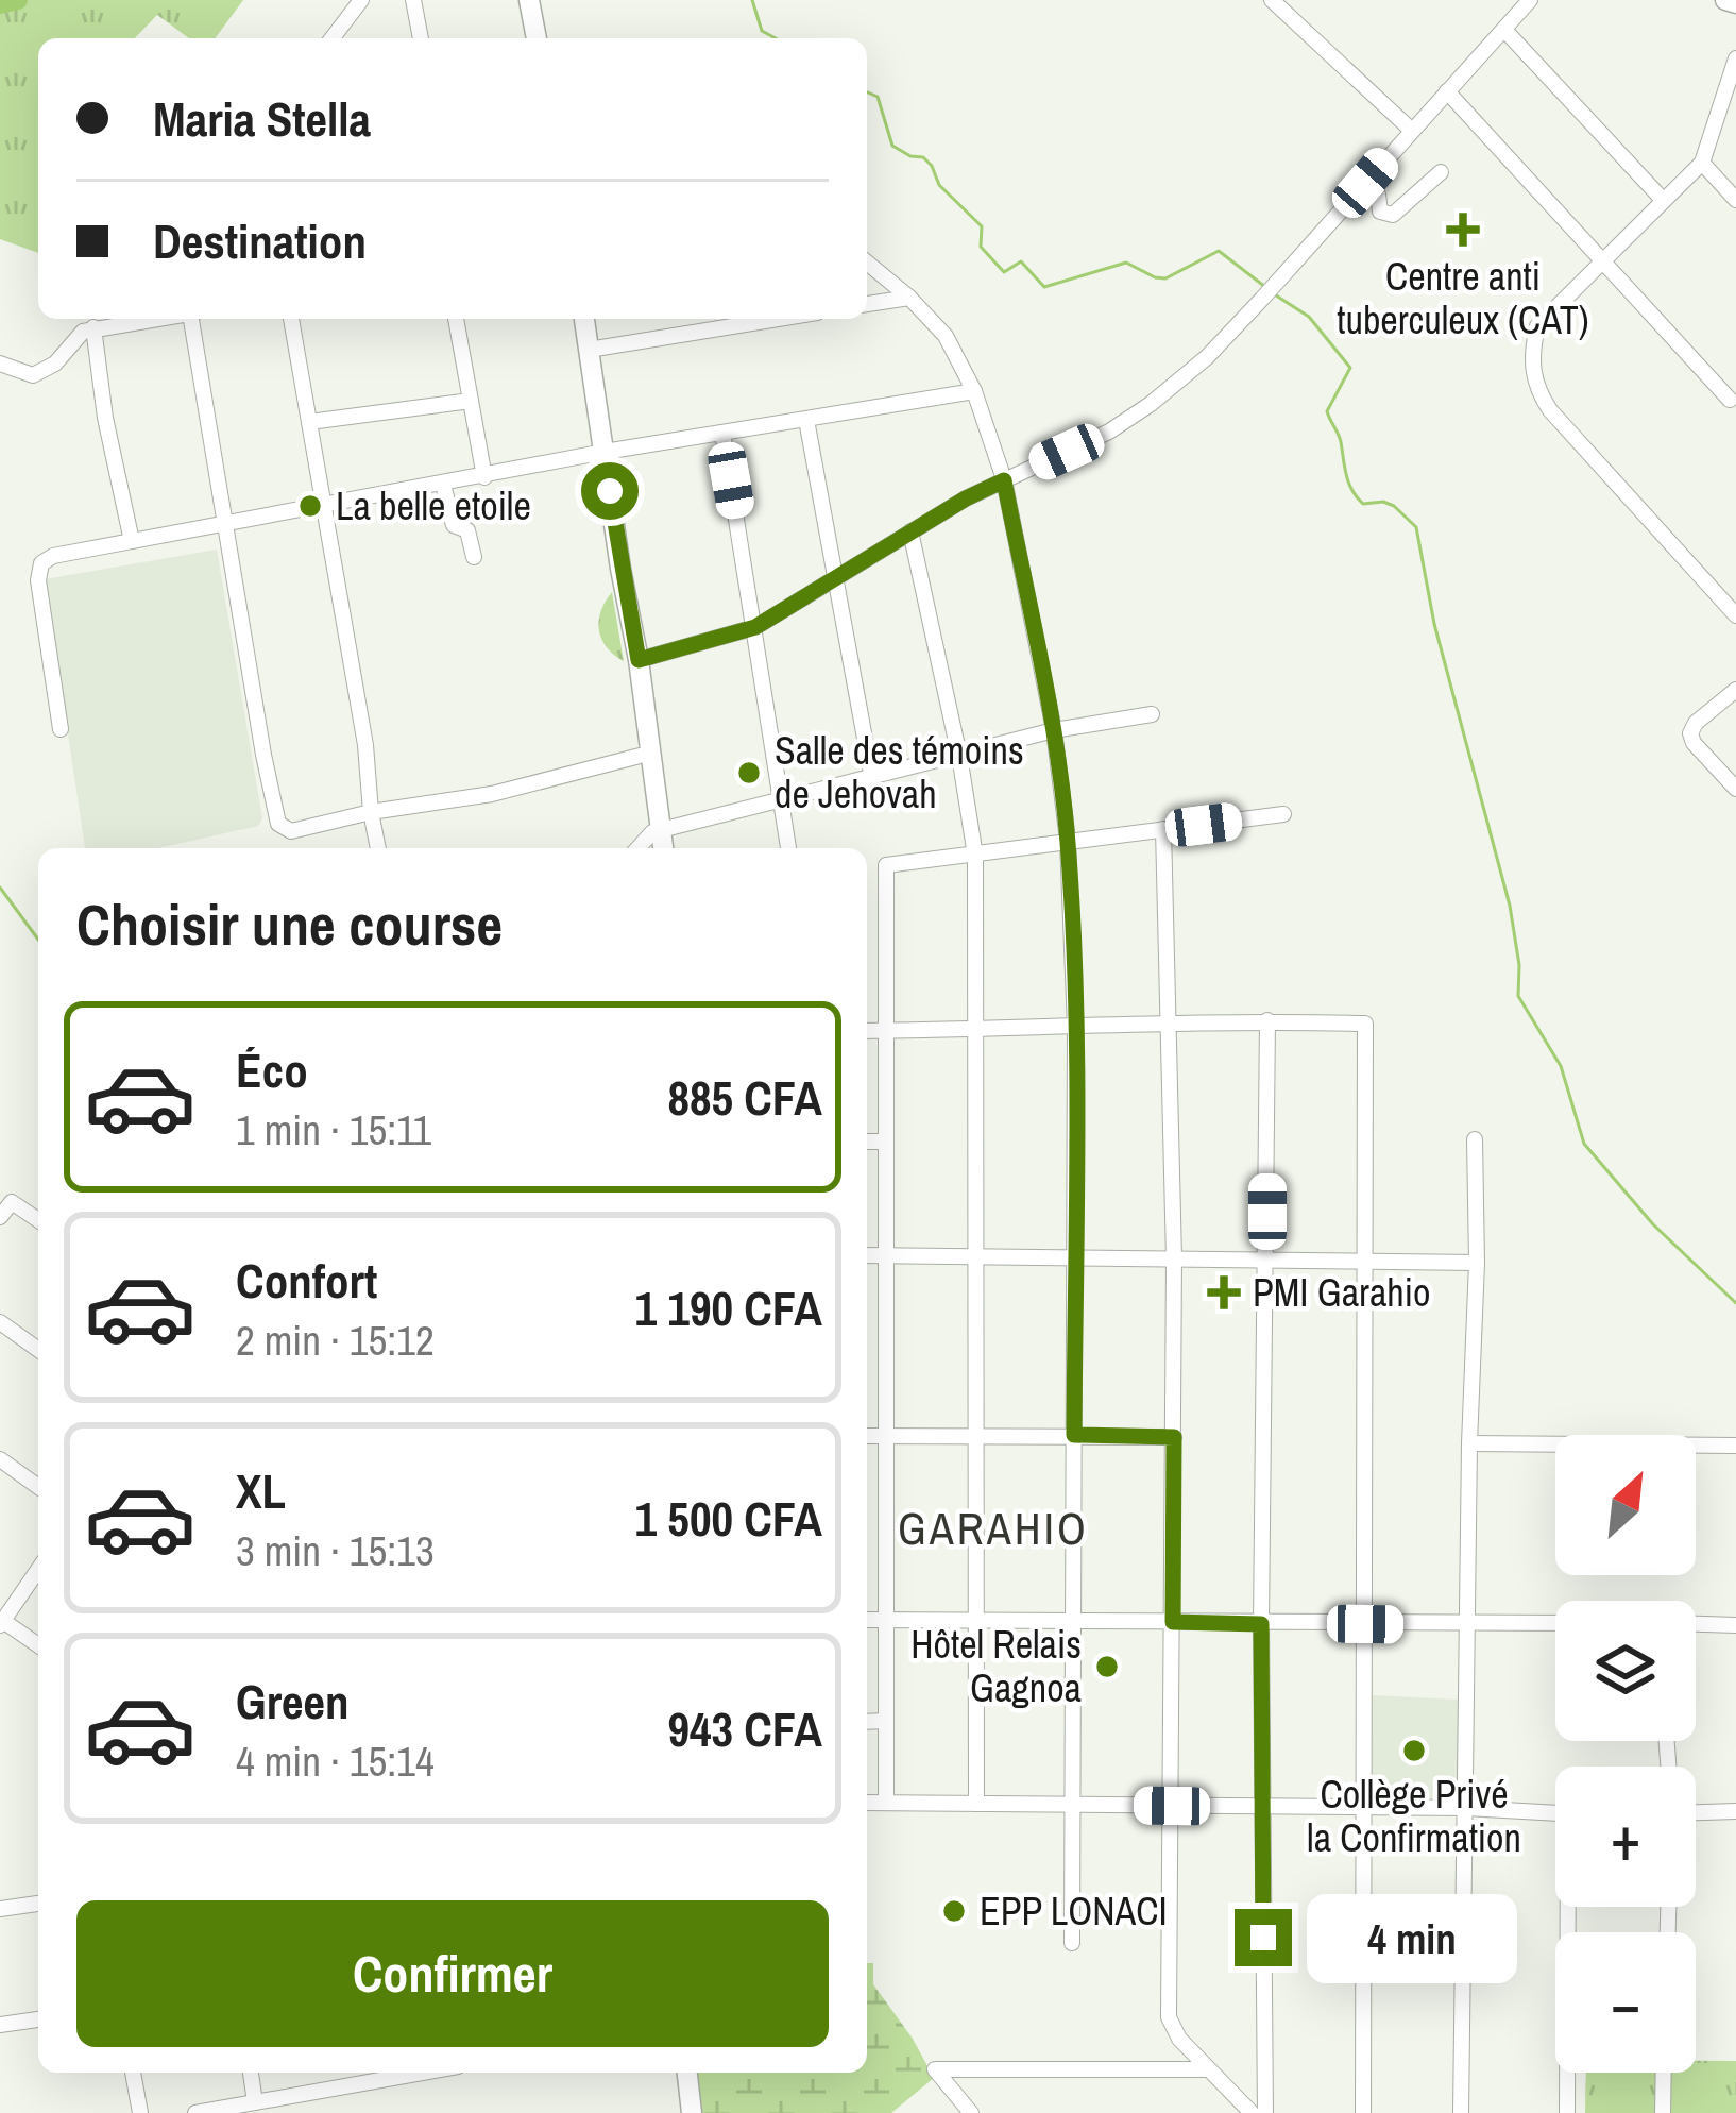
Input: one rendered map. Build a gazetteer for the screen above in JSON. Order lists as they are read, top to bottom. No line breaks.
{"districts":["GARAHIO"],"places":{"health":["Centre anti tuberculeux (CAT)","PMI Garahio"],"other":["La belle etoile","Salle des témoins de Jehovah","Hôtel Relais Gagnoa","Collège Privé la Confirmation","EPP LONACI"]},"north":"top right","page":{"banner":["Maria Stella","Destination"],"heading":"Choisir une course","list":[{"name":"Éco","note":"1 min · 15:11","value":"885 CFA"},{"name":"Confort","note":"2 min · 15:12","value":"1 190 CFA"},{"name":"XL","note":"3 min · 15:13","value":"1 500 CFA"},{"name":"Green","note":"4 min · 15:14","value":"943 CFA"}],"map_buttons":["+","−"],"buttons":"Confirmer","bubble":"4 min"}}
